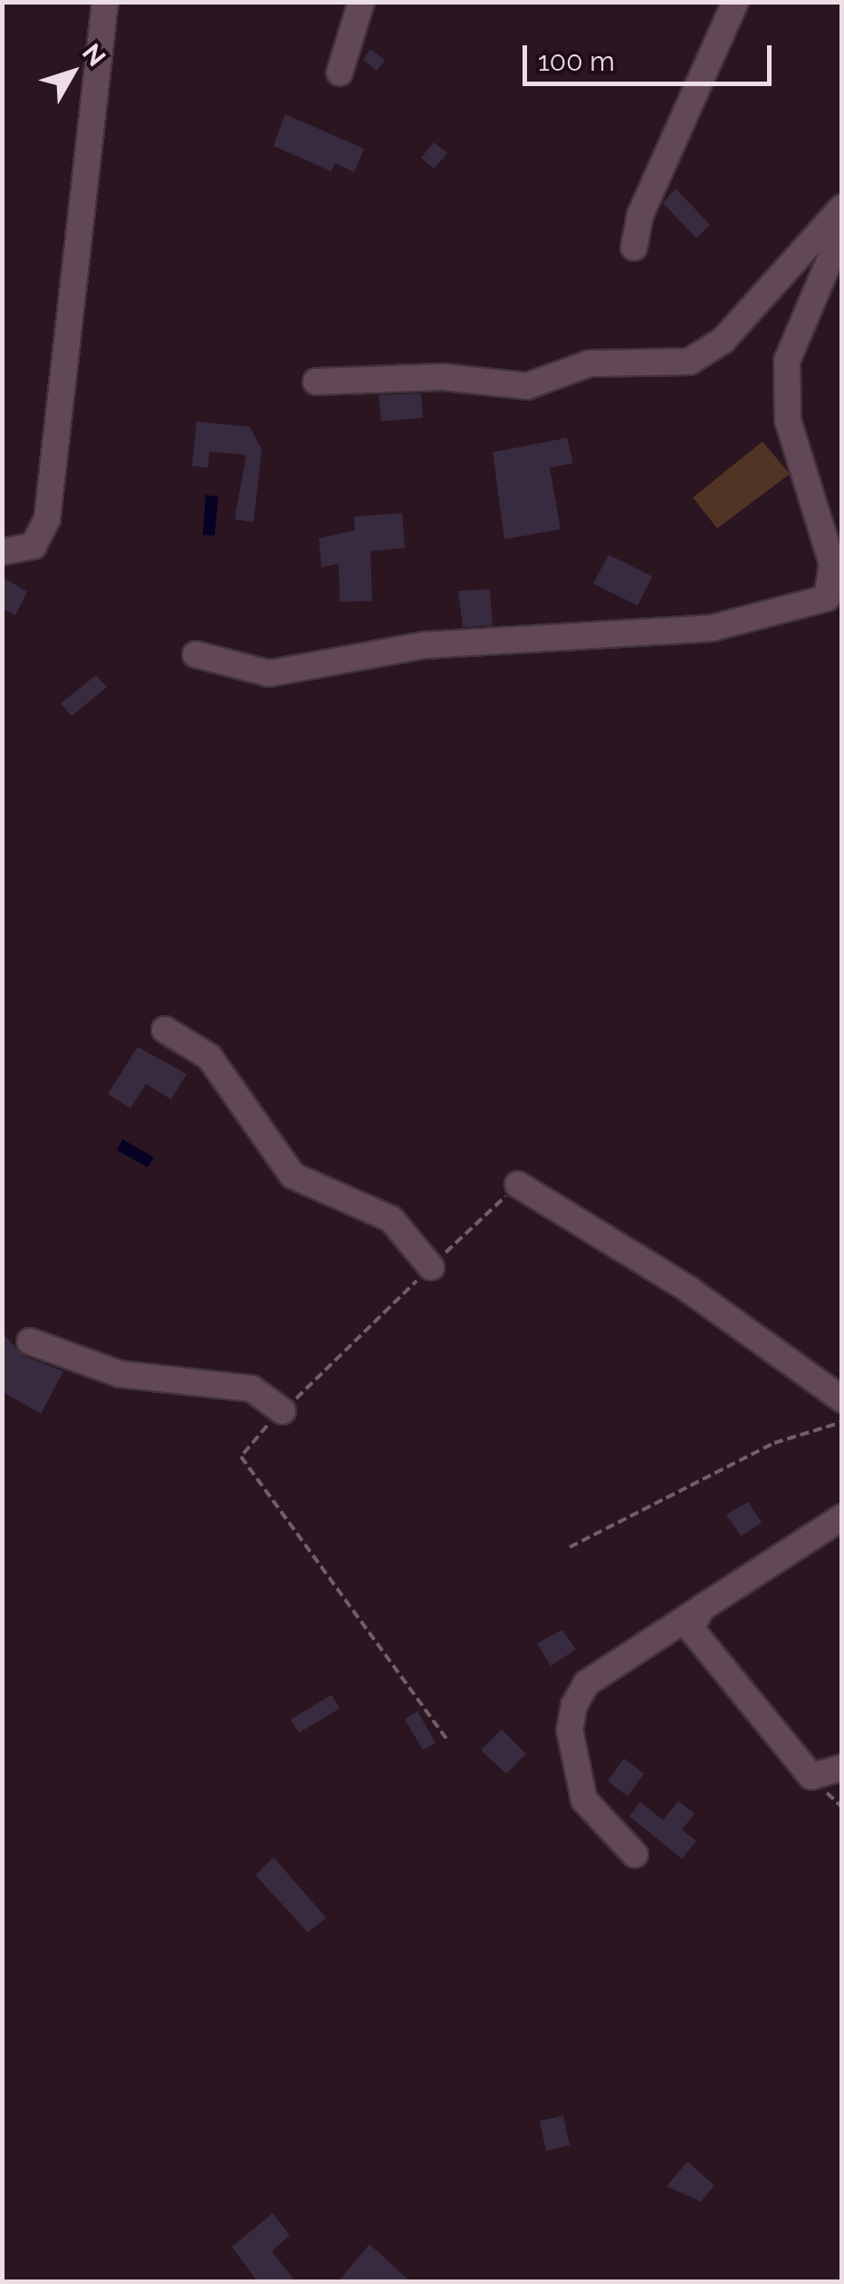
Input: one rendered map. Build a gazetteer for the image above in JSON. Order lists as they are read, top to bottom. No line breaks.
{"scale_bar":"100 m","north":"top right"}
